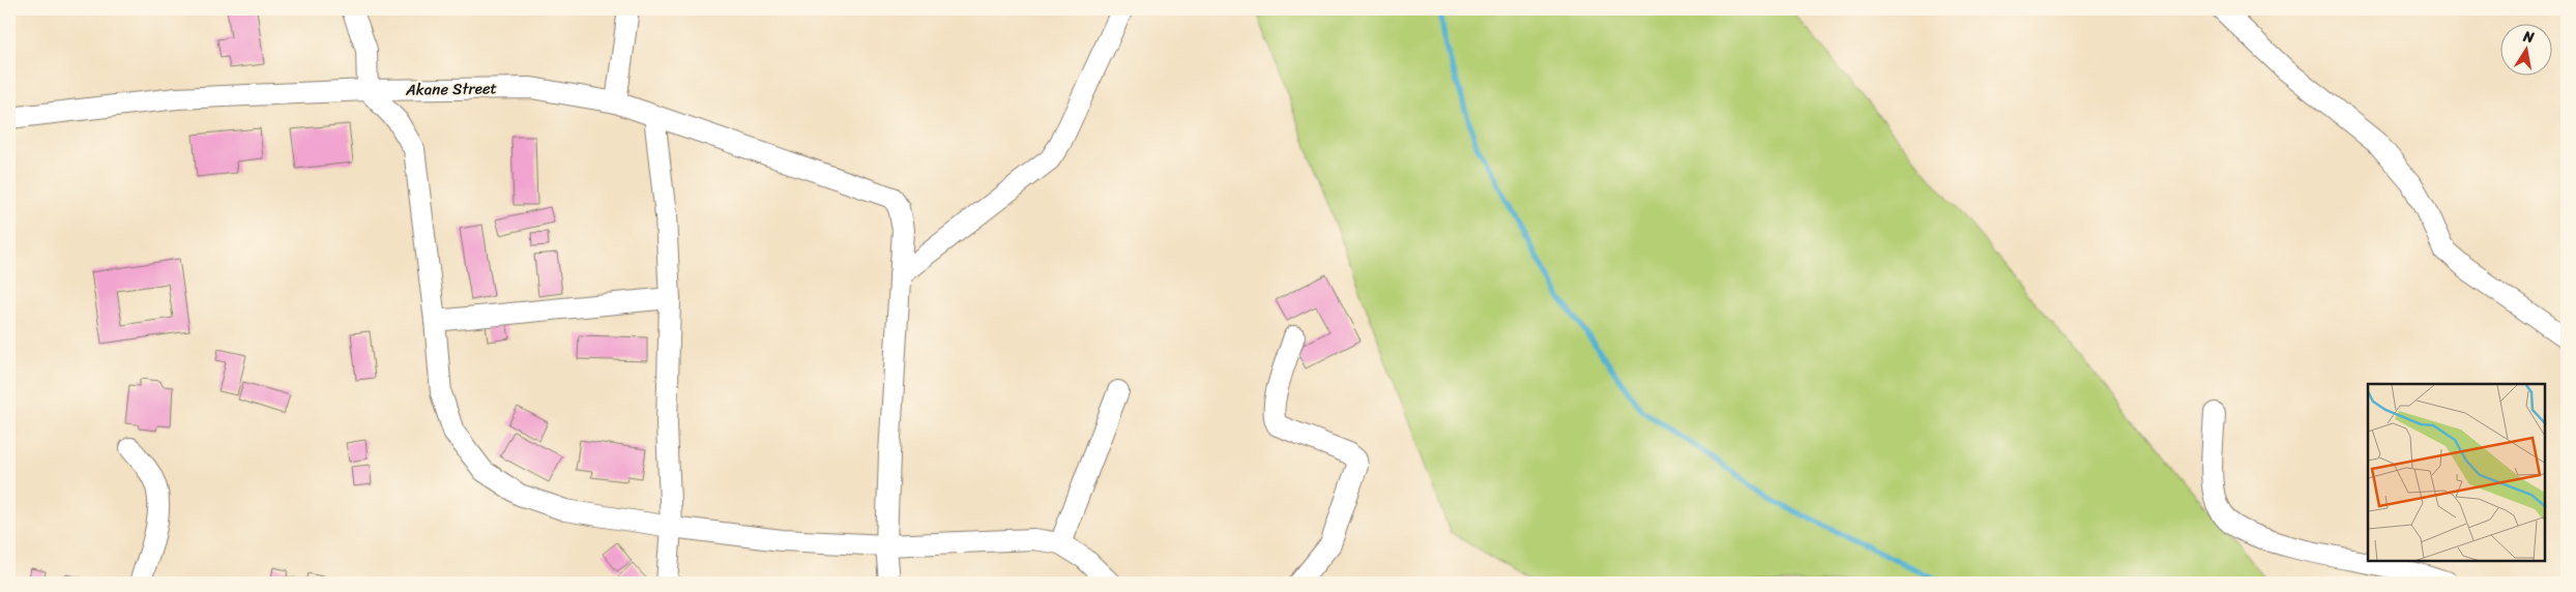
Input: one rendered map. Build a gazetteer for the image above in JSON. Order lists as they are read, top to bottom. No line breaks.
{"streets":{"street":["Akane Street"]},"north":"top"}
